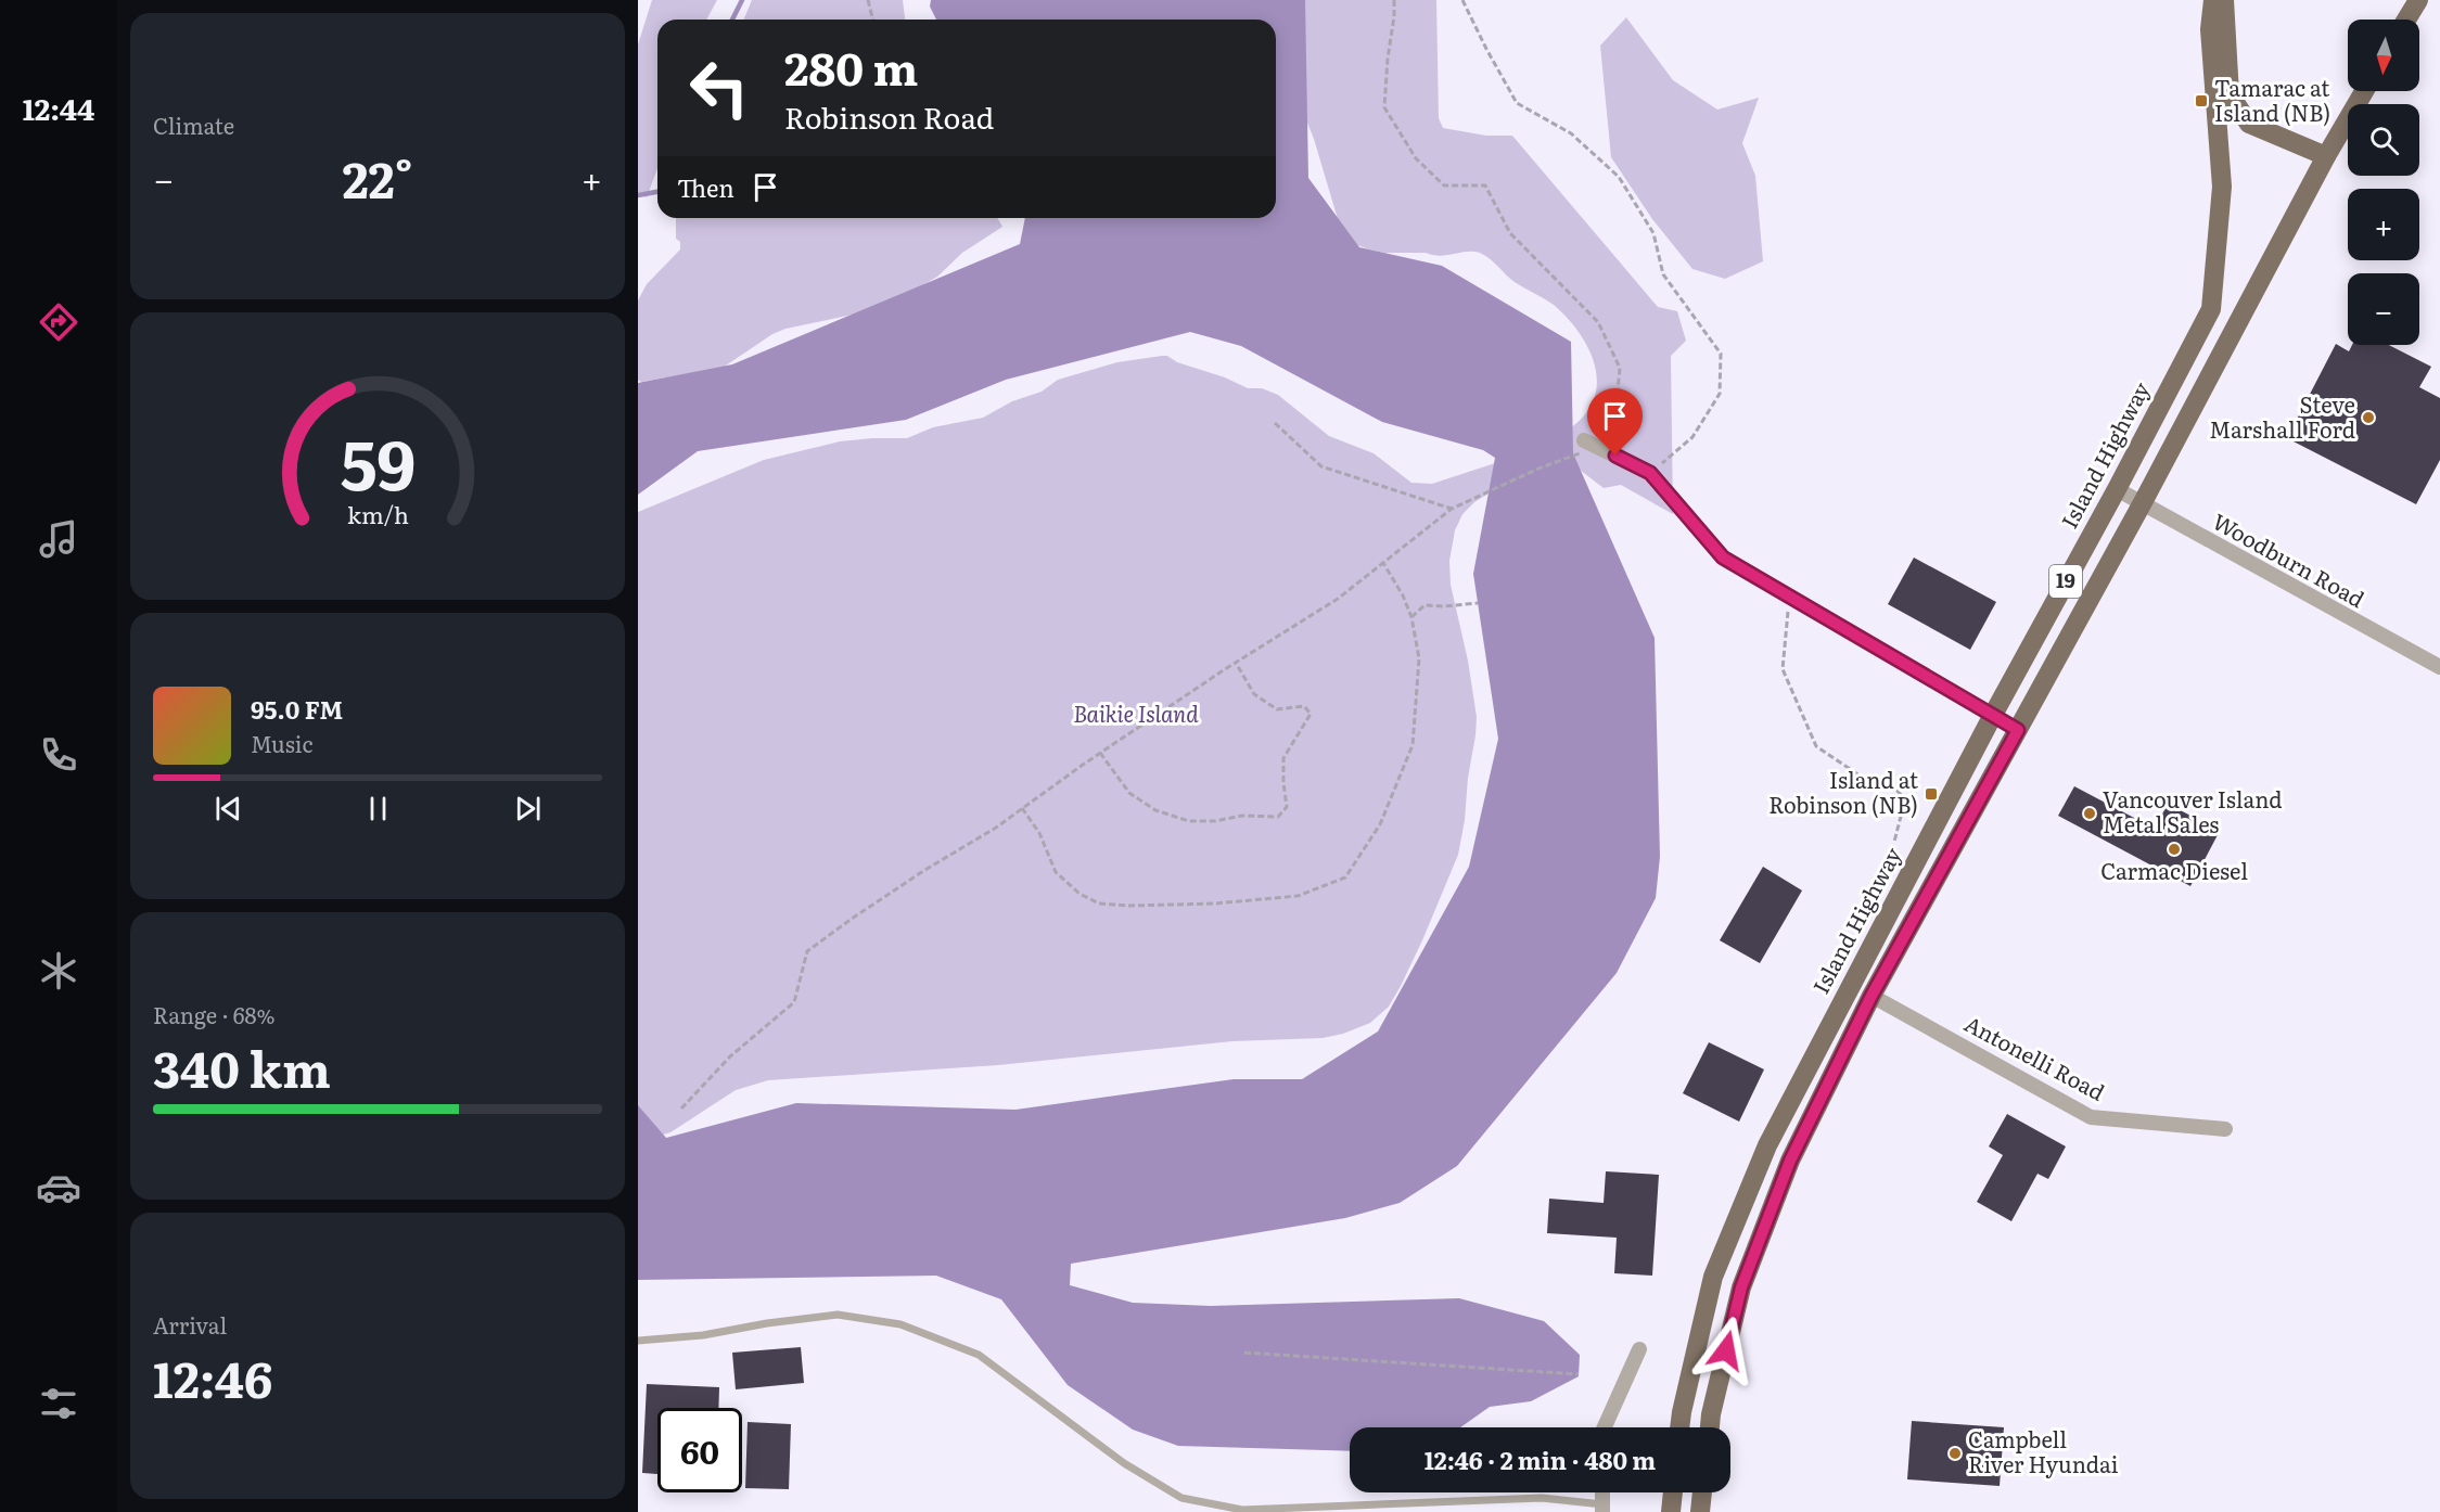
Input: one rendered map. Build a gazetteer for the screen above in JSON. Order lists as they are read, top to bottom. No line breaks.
{"streets":{"main road":["Island Highway","19"],"street":["Woodburn Road","Antonelli Road"]},"crossings":[["Island Highway","Woodburn Road"],["Woodburn Road","19"],["19","Antonelli Road"]],"parks":["Baikie Island"],"places":{"transit":["Tamarac at Island (NB)","Island at Robinson (NB)"],"other":["Steve Marshall Ford","Vancouver Island Metal Sales","Carmac Diesel","Campbell River Hyundai"]},"north":"bottom","page":{"tabs":"12:44","tile":["Climate",["Range · 68%","340 km"],["Arrival","12:46"]],"map_buttons":["+","−"],"turn":["280 m","Robinson Road"],"heat":["−","22°","+"],"then":"Then","song":["95.0 FM","Music"],"limit":"60","trip":"12:46 · 2 min · 480 m","gauge":["59","km/h"]}}
